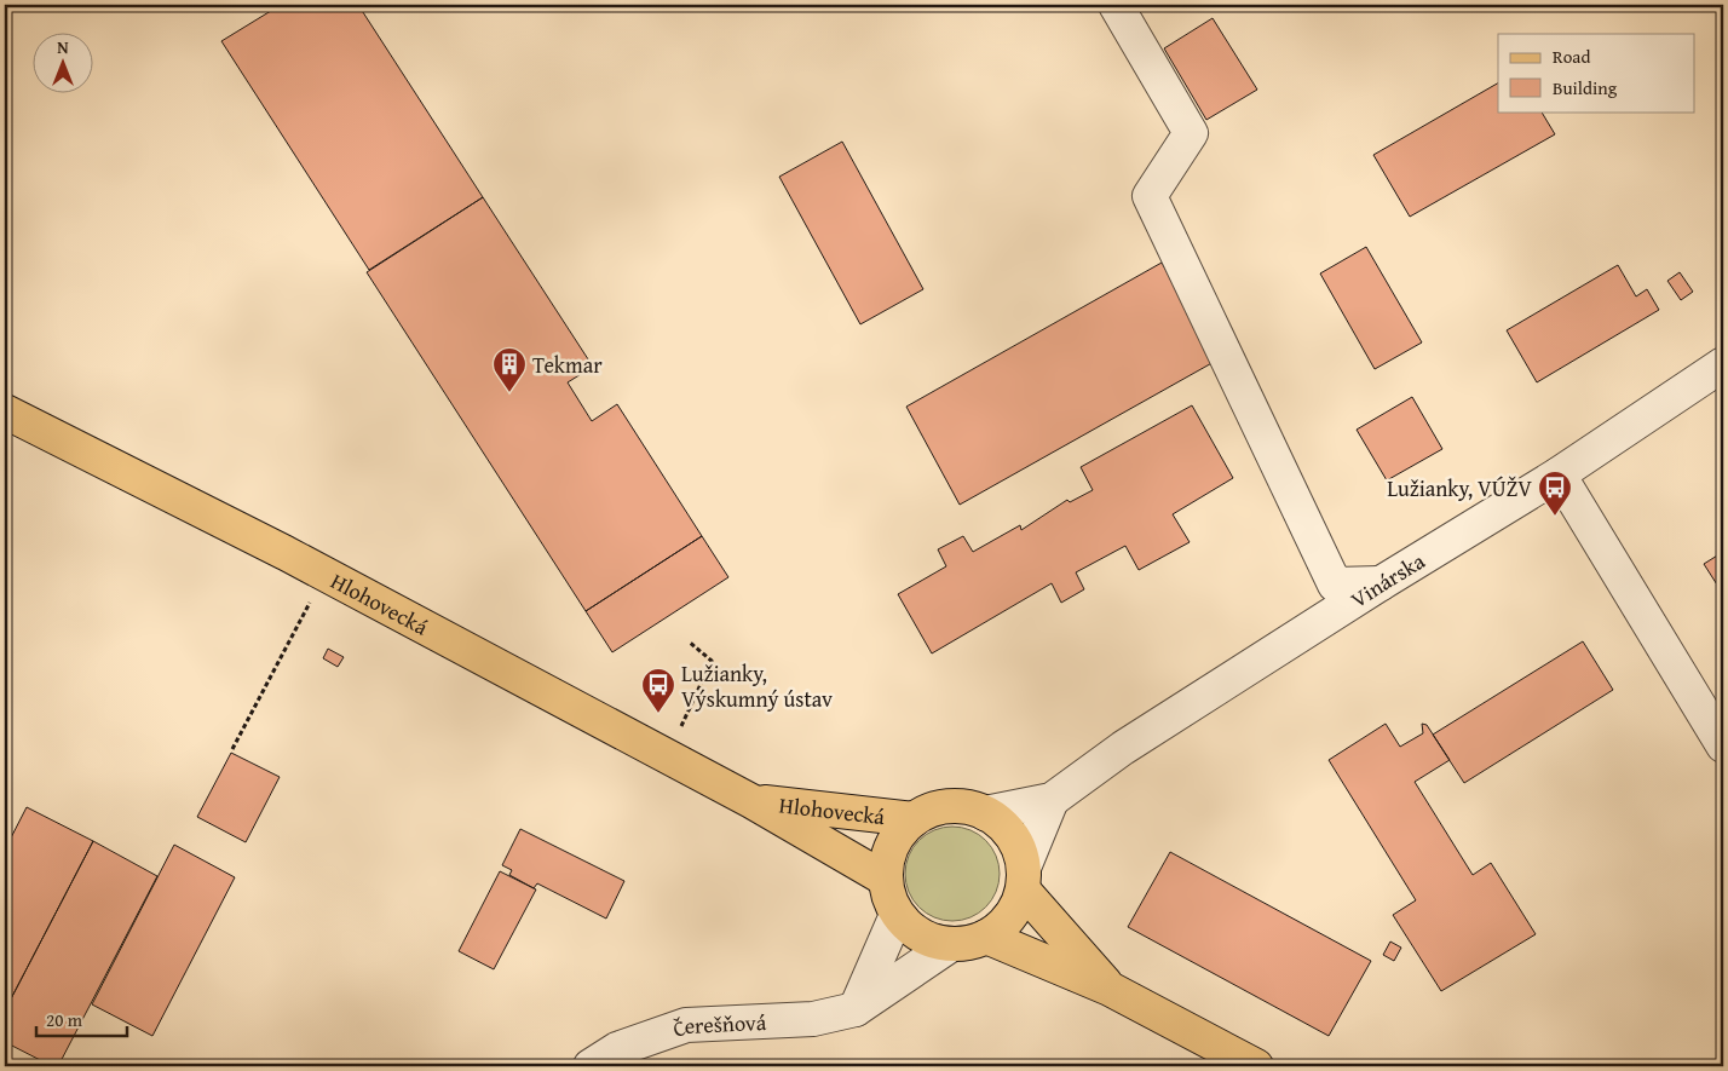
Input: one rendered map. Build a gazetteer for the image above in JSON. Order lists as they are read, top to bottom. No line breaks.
{"streets":{"main road":["Hlohovecká"],"street":["Vinárska","Čerešňová"]},"crossings":[["Vinárska","Hlohovecká"],["Vinárska","Čerešňová"],["Hlohovecká","Čerešňová"]],"places":{"building":["Tekmar"],"bus stop":["Lužianky, VÚŽV","Lužianky, Výskumný ústav"]},"legend":["Road","Building"],"scale_bar":"20 m","north":"top"}
